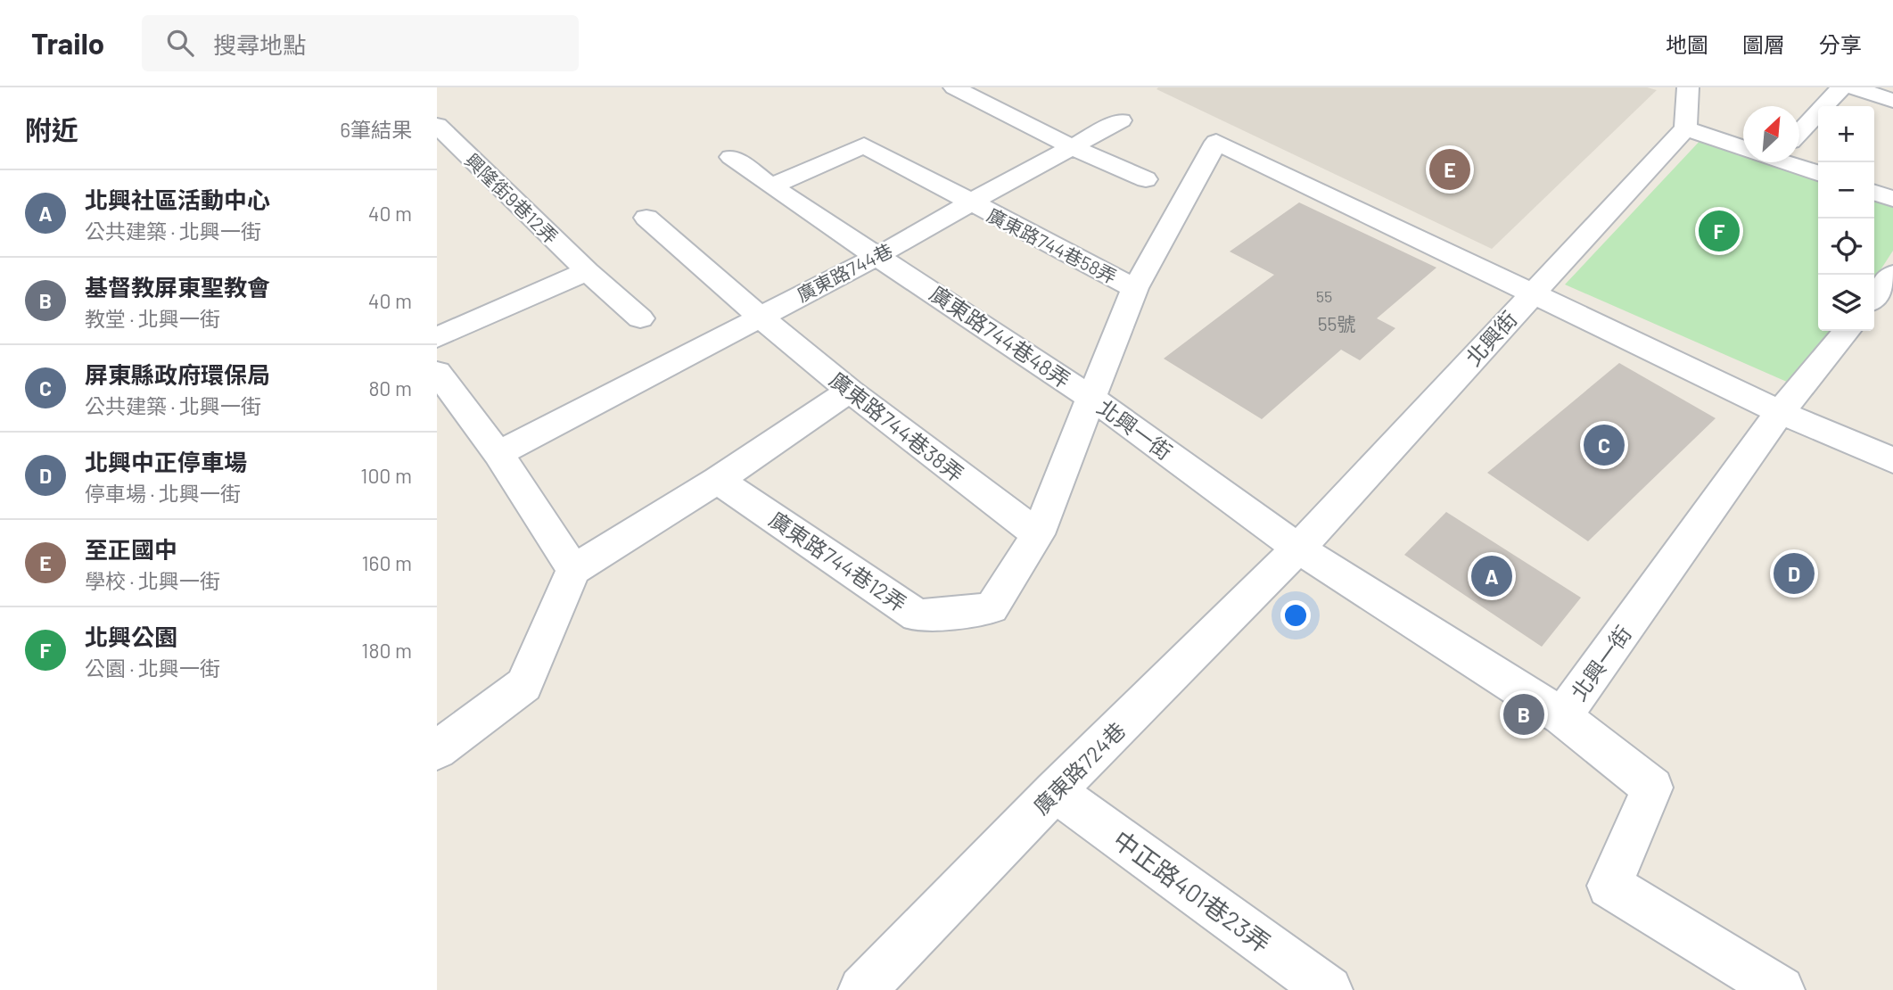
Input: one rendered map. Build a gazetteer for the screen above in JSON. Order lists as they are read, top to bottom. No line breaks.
{"streets":{"street":["興隆街9巷12弄","廣東路744巷58弄","廣東路744巷","廣東路744巷48弄","北興街","廣東路744巷38弄","北興一街","廣東路744巷12弄","廣東路724巷","中正路401巷23弄"]},"crossings":[["廣東路744巷58弄","廣東路744巷"],["廣東路744巷58弄","廣東路744巷48弄"],["廣東路744巷58弄","北興一街"],["廣東路744巷","廣東路744巷48弄"],["廣東路744巷","廣東路744巷38弄"],["廣東路744巷48弄","廣東路744巷38弄"],["廣東路744巷48弄","北興一街"],["廣東路744巷48弄","廣東路744巷12弄"],["北興街","北興一街"],["北興街","廣東路724巷"],["廣東路744巷38弄","廣東路744巷12弄"],["北興一街","廣東路724巷"],["廣東路724巷","中正路401巷23弄"]],"house_numbers":["55","55號"],"north":"top right","page":{"header":"Trailo","search":"搜尋地點","nav":["地圖","圖層","分享"],"heading":["附近","6筆結果"],"map_buttons":["+","−"],"pins":["E","F","C","D","A","B"],"list":[{"mark":"A","name":"北興社區活動中心","note":"公共建築 · 北興一街","value":"40 m"},{"mark":"B","name":"基督教屏東聖教會","note":"教堂 · 北興一街","value":"40 m"},{"mark":"C","name":"屏東縣政府環保局","note":"公共建築 · 北興一街","value":"80 m"},{"mark":"D","name":"北興中正停車場","note":"停車場 · 北興一街","value":"100 m"},{"mark":"E","name":"至正國中","note":"學校 · 北興一街","value":"160 m"},{"mark":"F","name":"北興公園","note":"公園 · 北興一街","value":"180 m"}]}}
